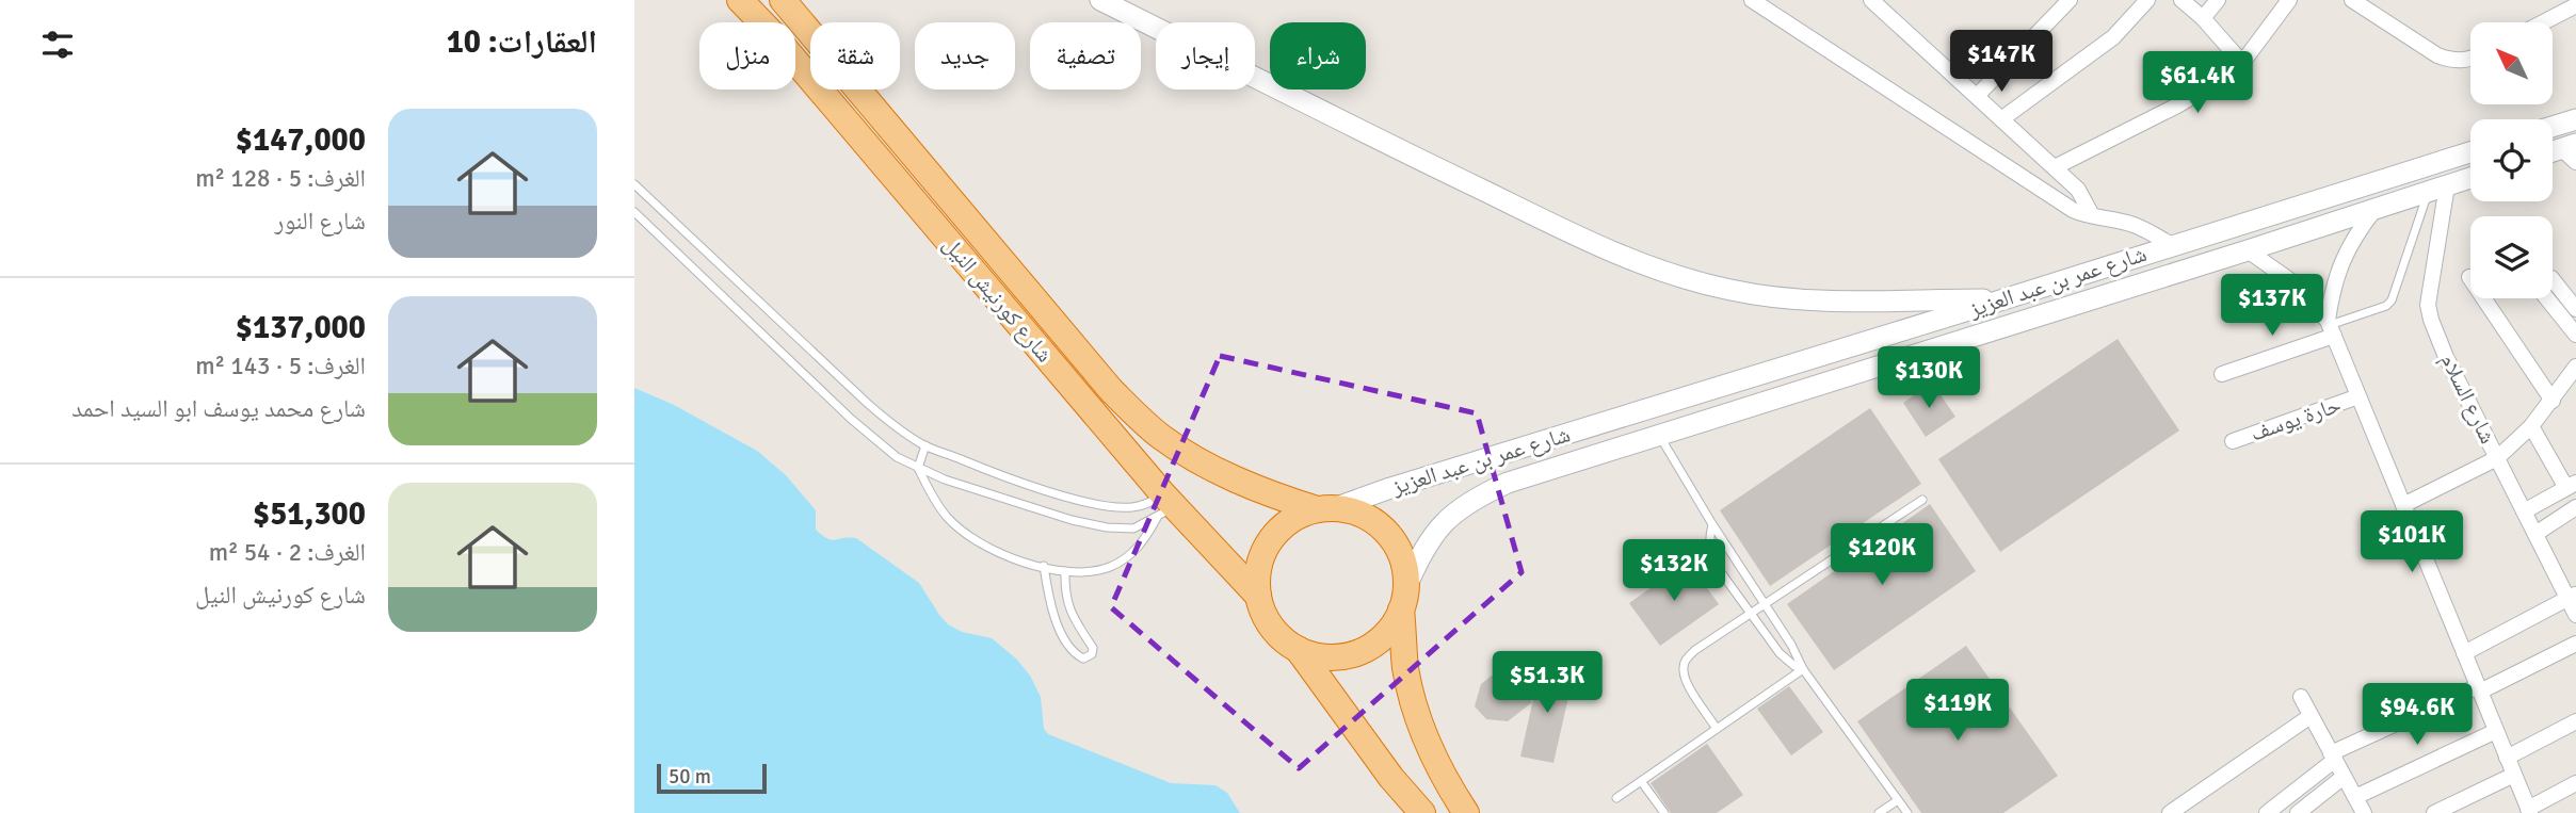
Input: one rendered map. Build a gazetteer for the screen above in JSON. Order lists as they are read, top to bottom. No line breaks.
{"streets":{"highway":["شارع كورنيش النيل"],"main road":["شارع عمر بن عبد العزيز"],"street":["شارع السلام","حارة يوسف"]},"crossings":[["شارع عمر بن عبد العزيز","شارع كورنيش النيل"],["شارع عمر بن عبد العزيز","شارع السلام"]],"scale_bar":"50 m","north":"top left","page":{"heading":"العقارات: 10","chip":["شراء","إيجار","تصفية","جديد","شقة","منزل"],"price":["$147K","$61.4K","$137K","$130K","$101K","$120K","$132K","$51.3K","$119K","$94.6K"],"list":[{"name":"$147,000","note":"الغرف: 5 · 128 m² · شارع النور"},{"name":"$137,000","note":"الغرف: 5 · 143 m² · شارع محمد يوسف ابو السيد احمد"},{"name":"$51,300","note":"الغرف: 2 · 54 m² · شارع كورنيش النيل"}],"scale":"50 m"}}
